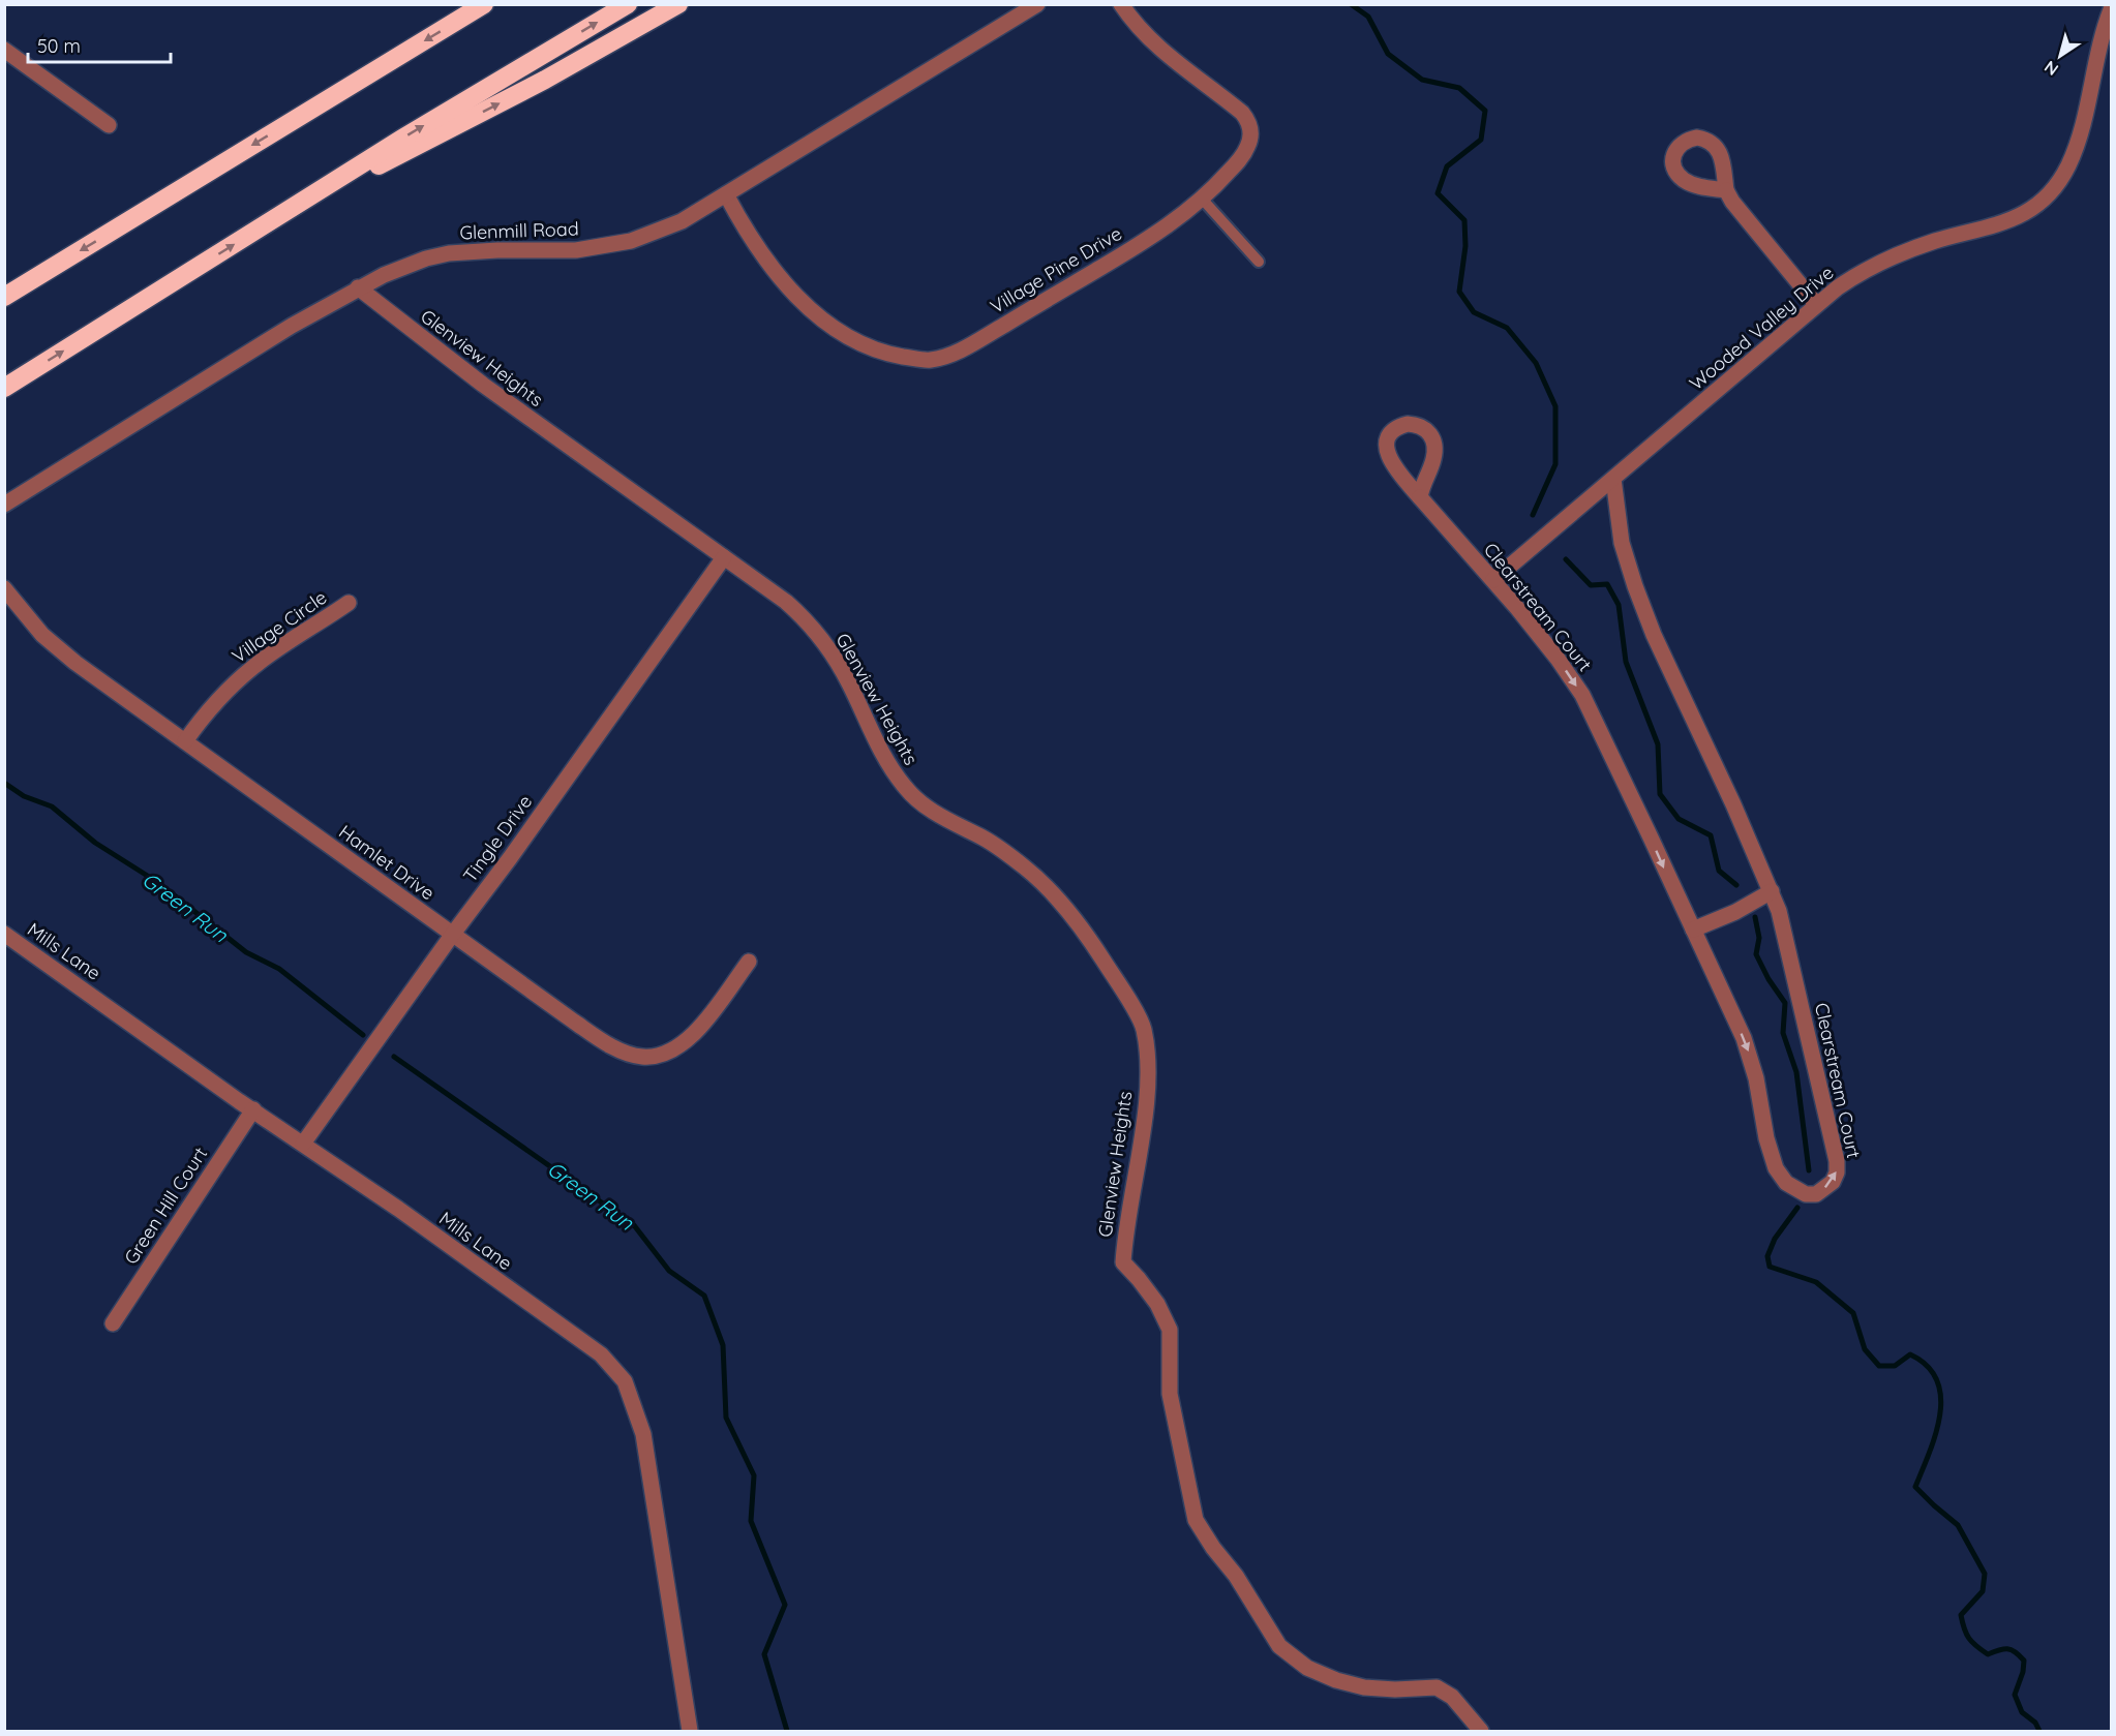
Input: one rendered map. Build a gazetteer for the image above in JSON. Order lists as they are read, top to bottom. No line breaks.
{"streets":{"street":["Glenmill Road","Village Pine Drive","Wooded Valley Drive","Glenview Heights","Clearstream Court","Village Circle","Tingle Drive","Hamlet Drive","Mills Lane","Green Hill Court"]},"crossings":[["Glenmill Road","Village Pine Drive"],["Glenmill Road","Glenview Heights"],["Wooded Valley Drive","Clearstream Court"],["Glenview Heights","Tingle Drive"],["Village Circle","Hamlet Drive"],["Tingle Drive","Hamlet Drive"],["Tingle Drive","Mills Lane"],["Mills Lane","Green Hill Court"]],"water":["Green Run"],"scale_bar":"50 m","north":"bottom left"}
